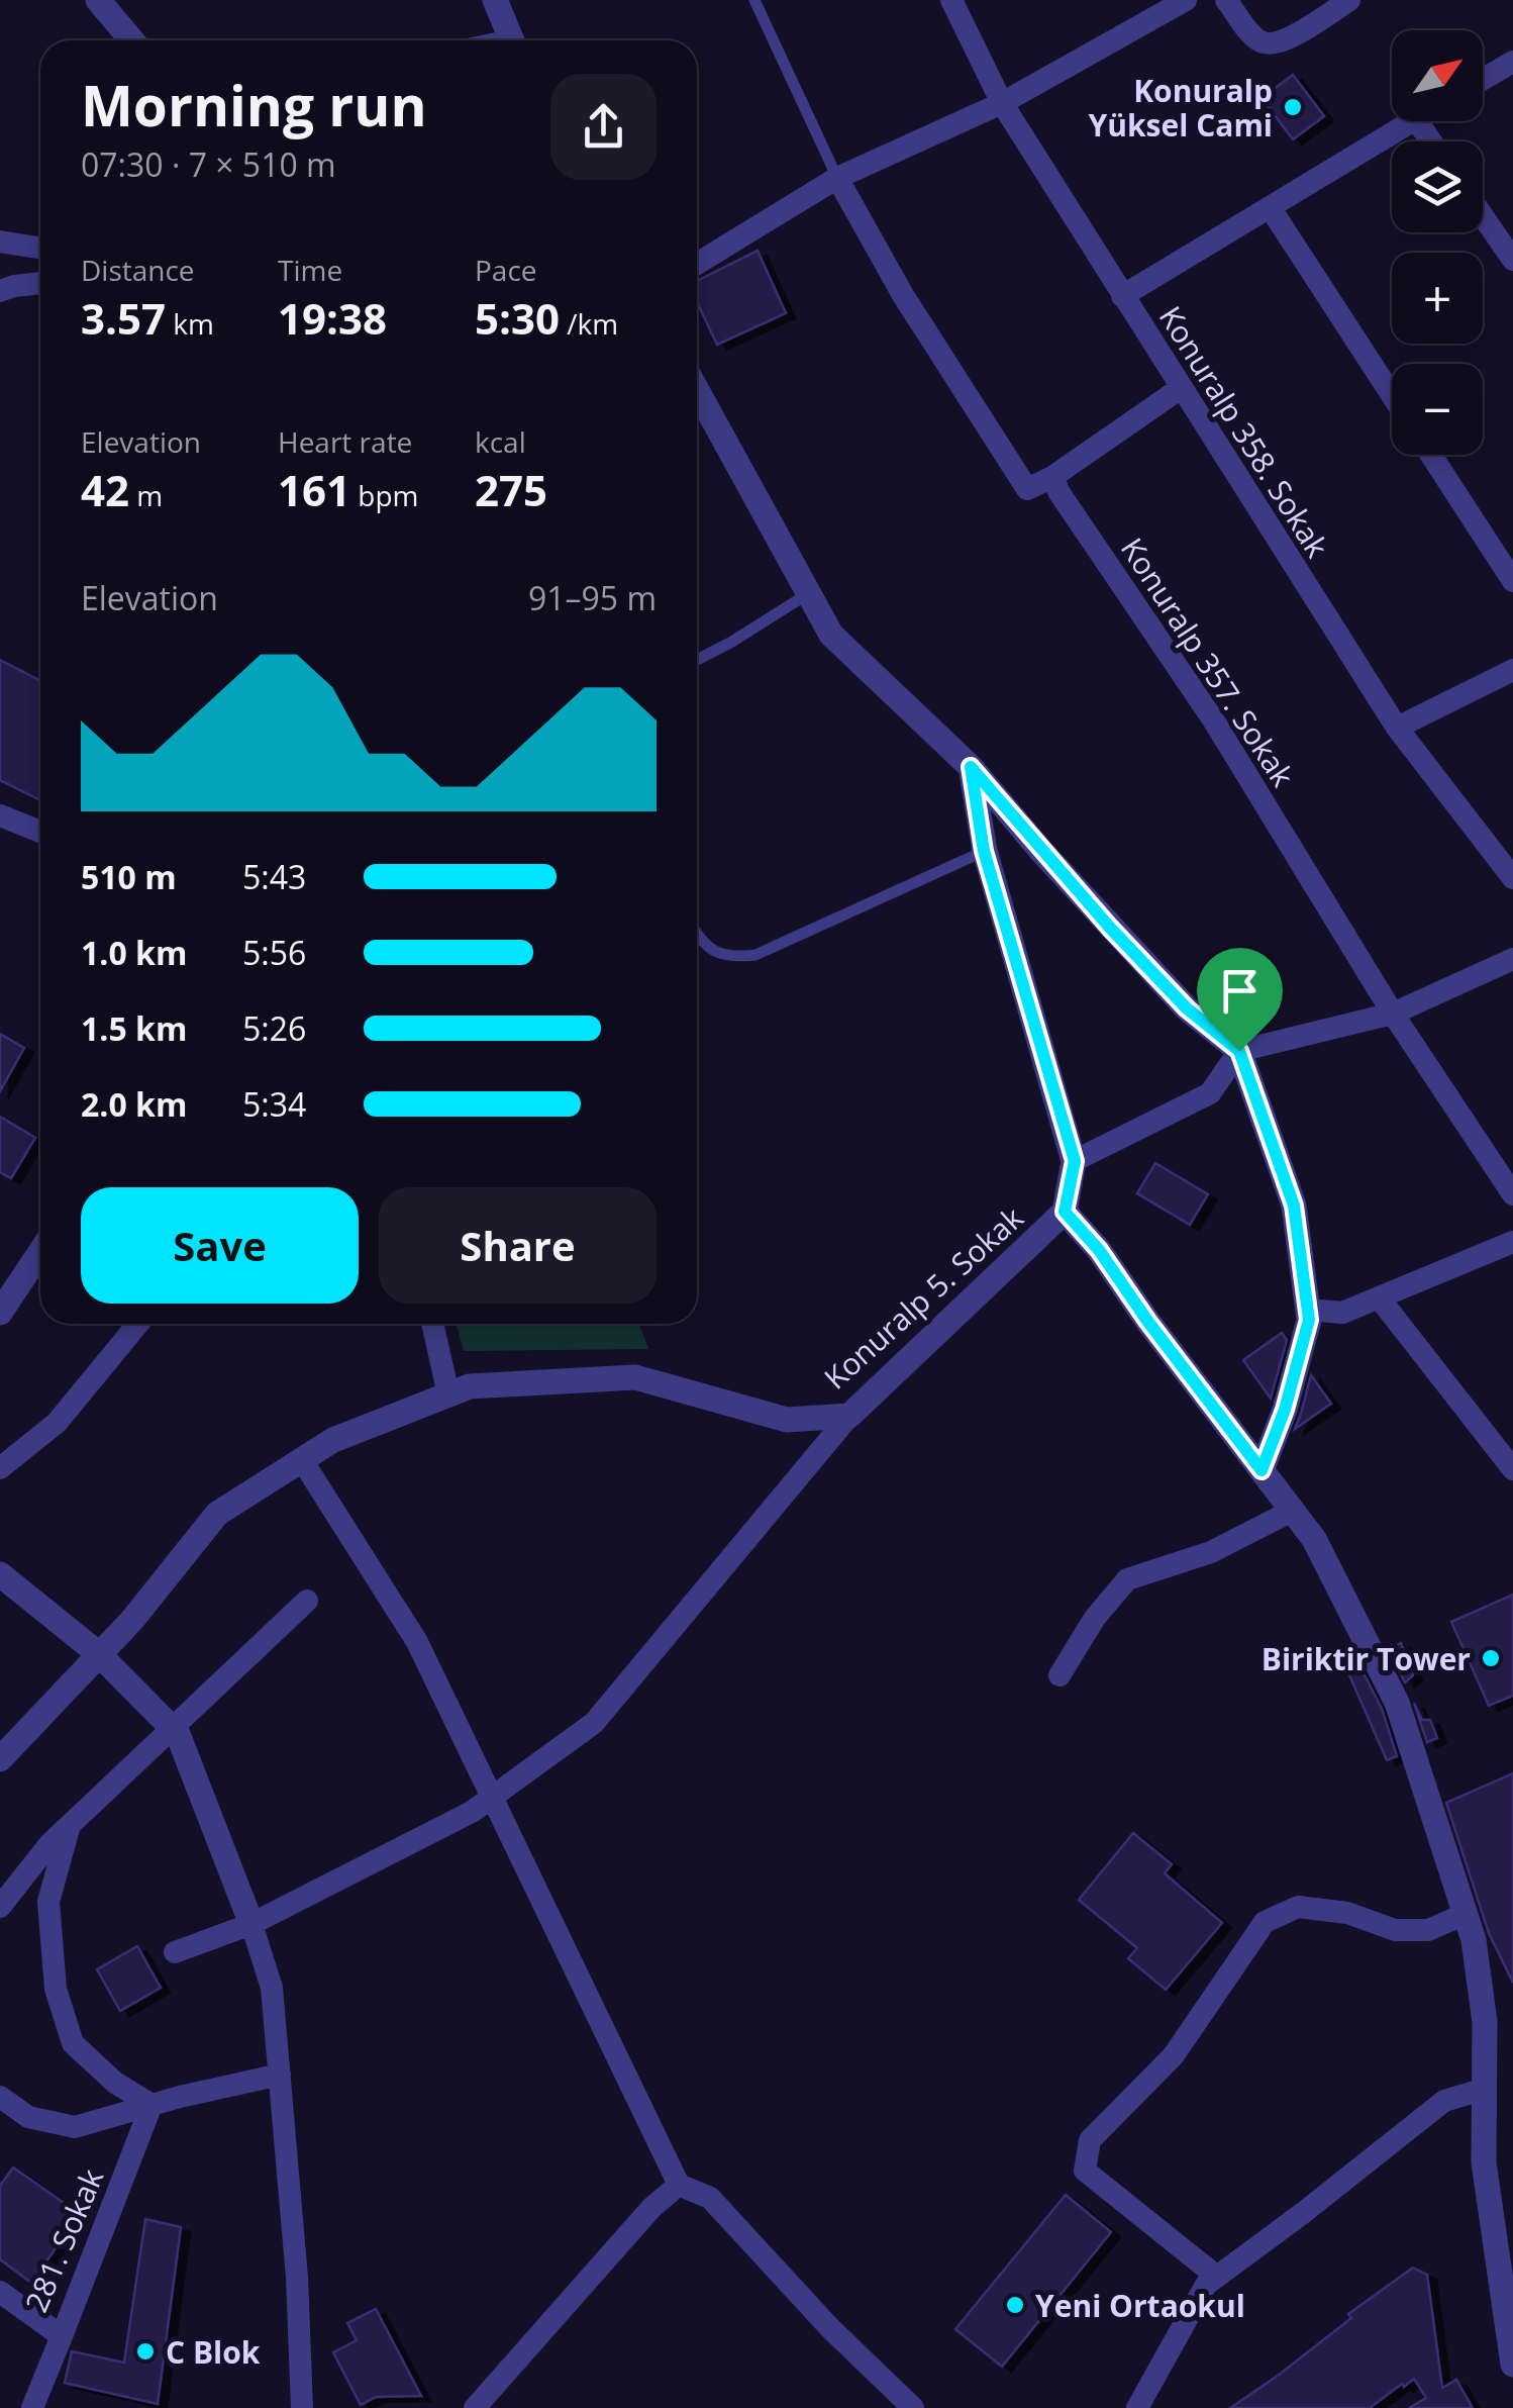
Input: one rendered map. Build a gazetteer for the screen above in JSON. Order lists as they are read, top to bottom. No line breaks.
{"streets":{"street":["Konuralp 358. Sokak","Konuralp 357. Sokak","Konuralp 5. Sokak","281. Sokak"]},"places":["Konuralp Yüksel Cami","Biriktir Tower","Yeni Ortaokul","C Blok"],"north":"top right","page":{"map_buttons":["+","−"],"heading":["Morning run","07:30 · 7 × 510 m"],"stats":[["Distance","3.57 km"],["Time","19:38"],["Pace","5:30 /km"],["Elevation","42 m"],["Heart rate","161 bpm"],["kcal","275"]],"chart":["Elevation","91–95 m"],"list":[{"name":"510 m","note":"5:43"},{"name":"1.0 km","note":"5:56"},{"name":"1.5 km","note":"5:26"},{"name":"2.0 km","note":"5:34"}],"buttons":["Save","Share"]}}
